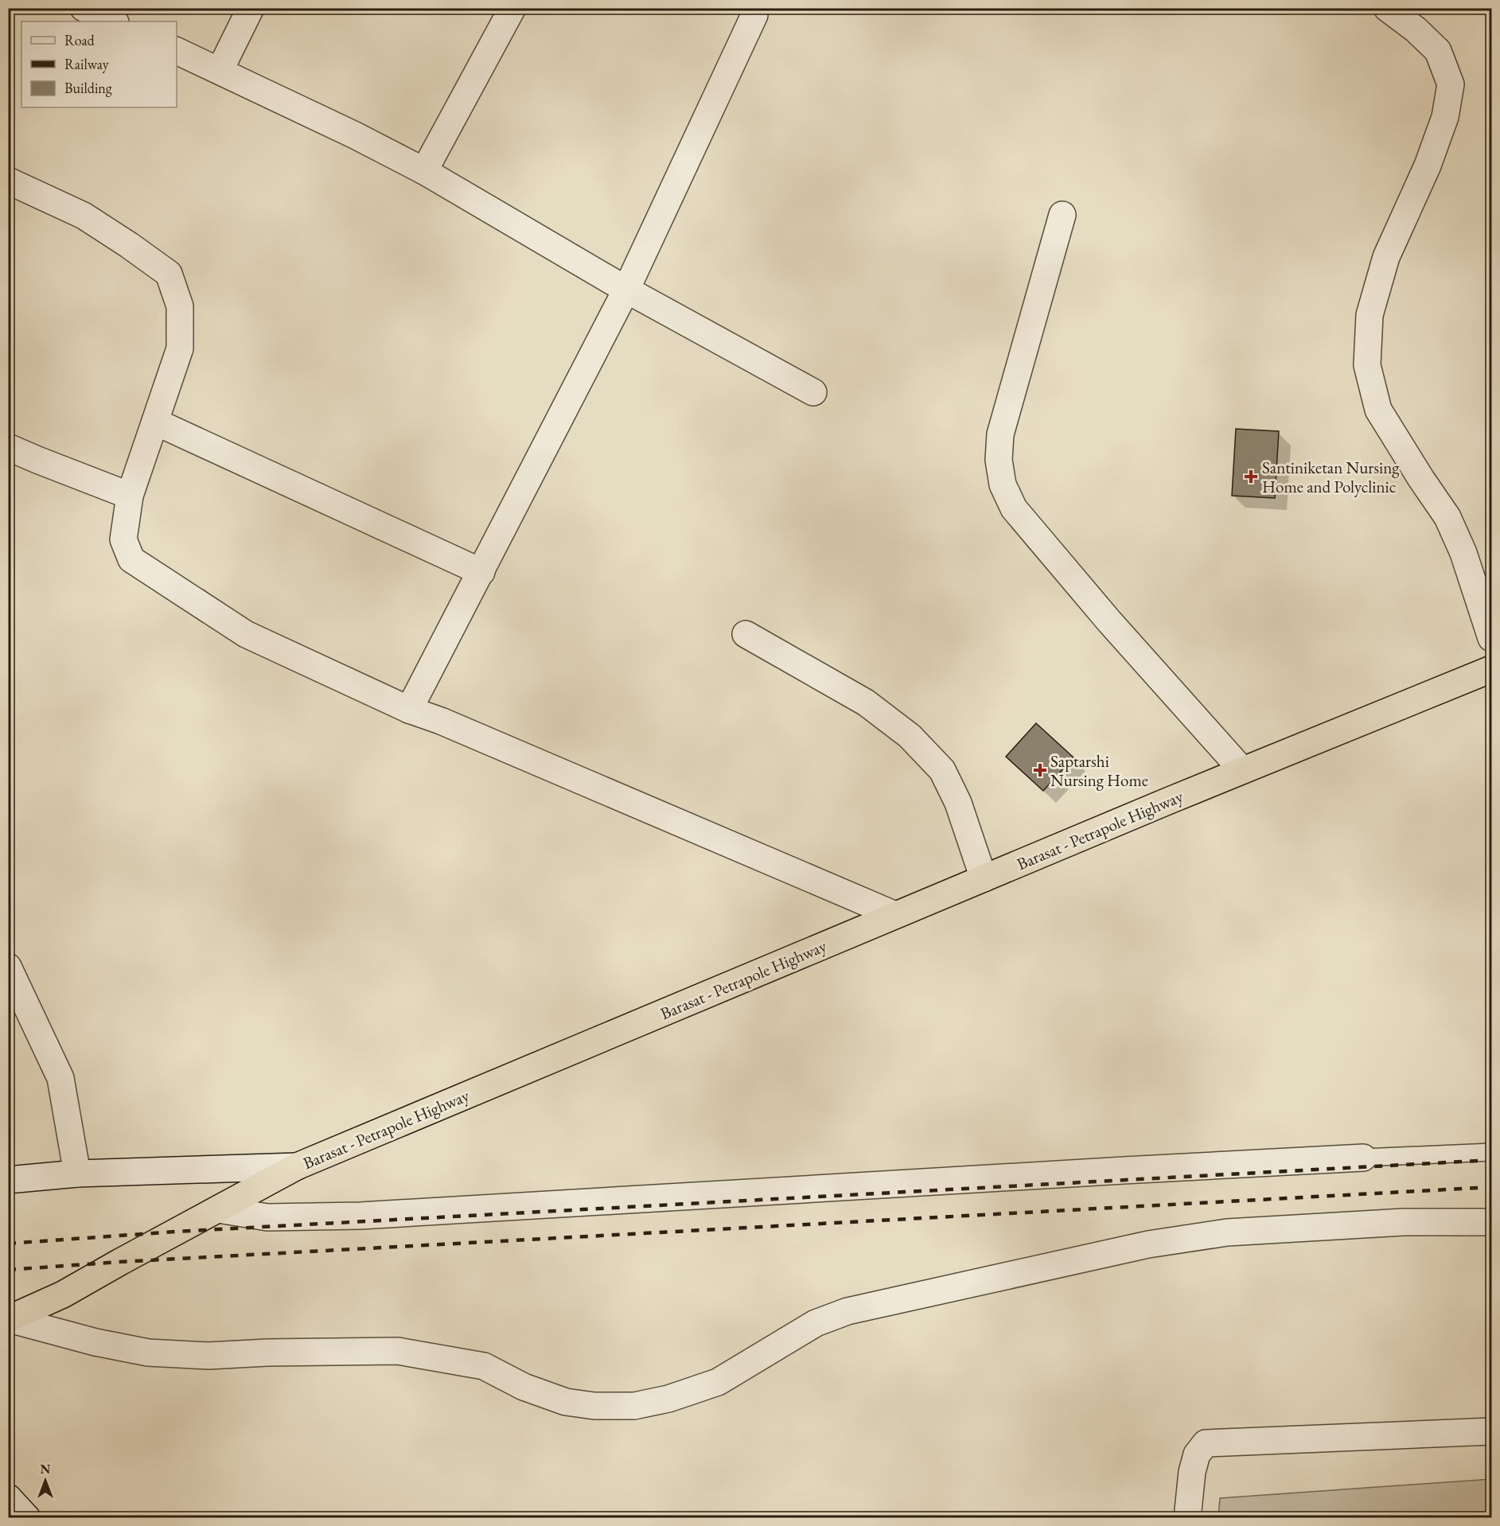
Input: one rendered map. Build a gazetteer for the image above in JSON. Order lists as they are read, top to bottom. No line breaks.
{"streets":{"highway":["Barasat - Petrapole Highway"]},"places":{"health":["Santiniketan Nursing Home and Polyclinic","Saptarshi Nursing Home"]},"legend":["Road","Railway","Building"],"north":"top"}
